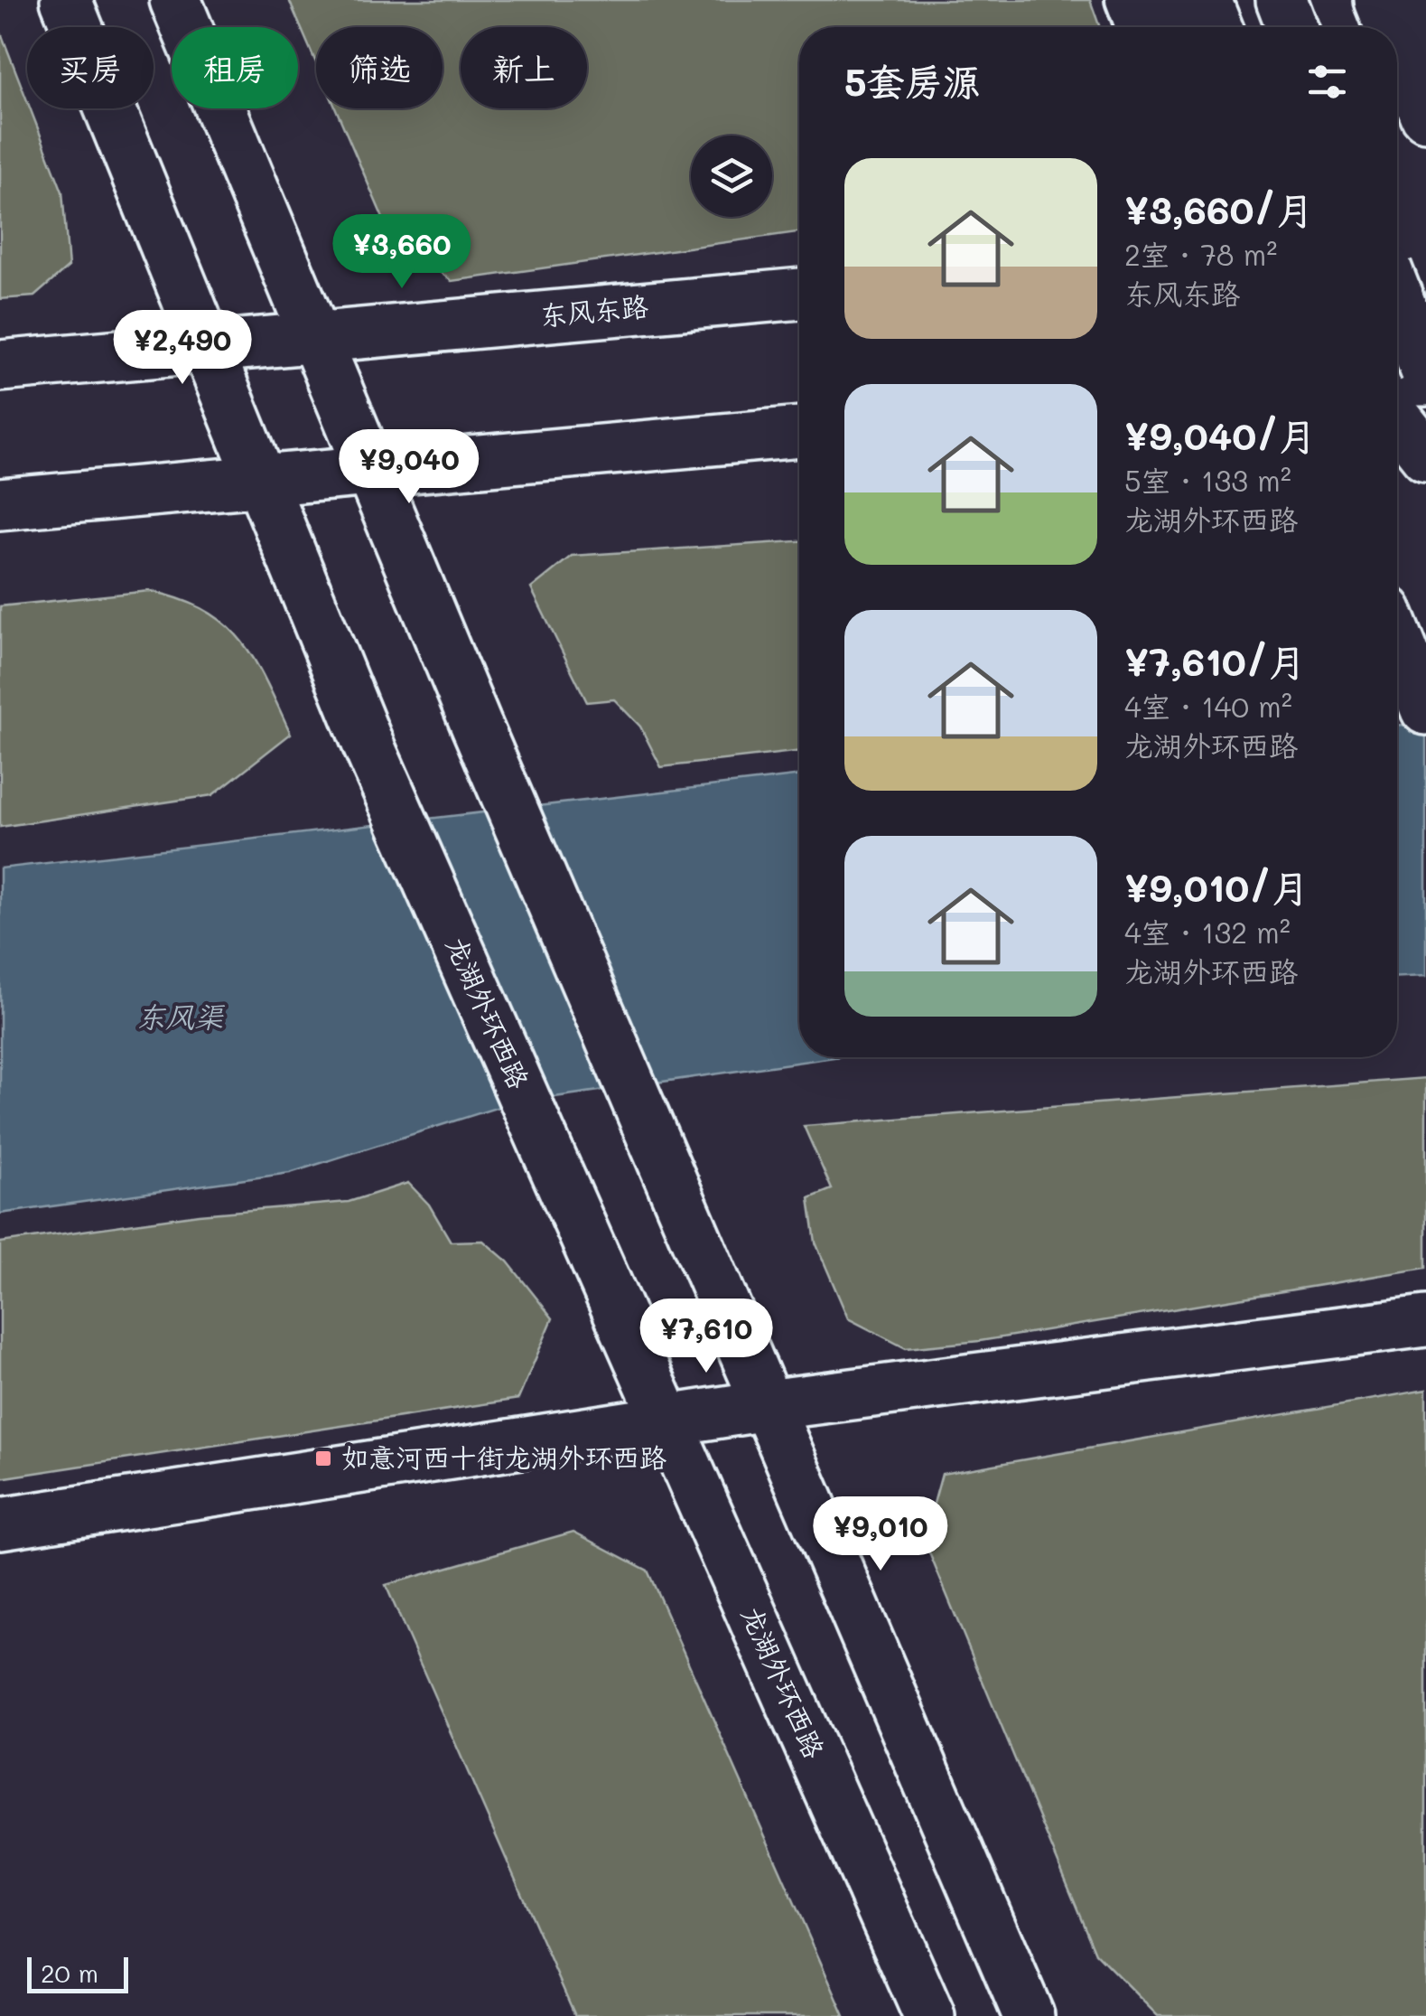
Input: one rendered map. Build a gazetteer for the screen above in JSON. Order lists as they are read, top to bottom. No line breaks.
{"streets":{"main road":["东风东路","龙湖外环西路"]},"crossings":[["东风东路","龙湖外环西路"]],"water":["东风渠"],"places":{"transit":["如意河西十街龙湖外环西路"]},"scale_bar":"20 m","page":{"chip":["买房","租房","筛选","新上"],"heading":"5套房源","list":[{"name":"¥3,660/月","note":"2室 · 78 m² · 东风东路"},{"name":"¥9,040/月","note":"5室 · 133 m² · 龙湖外环西路"},{"name":"¥7,610/月","note":"4室 · 140 m² · 龙湖外环西路"},{"name":"¥9,010/月","note":"4室 · 132 m² · 龙湖外环西路"}],"price":["¥3,660","¥2,490","¥9,040","¥7,610","¥9,010"],"scale":"20 m"}}
